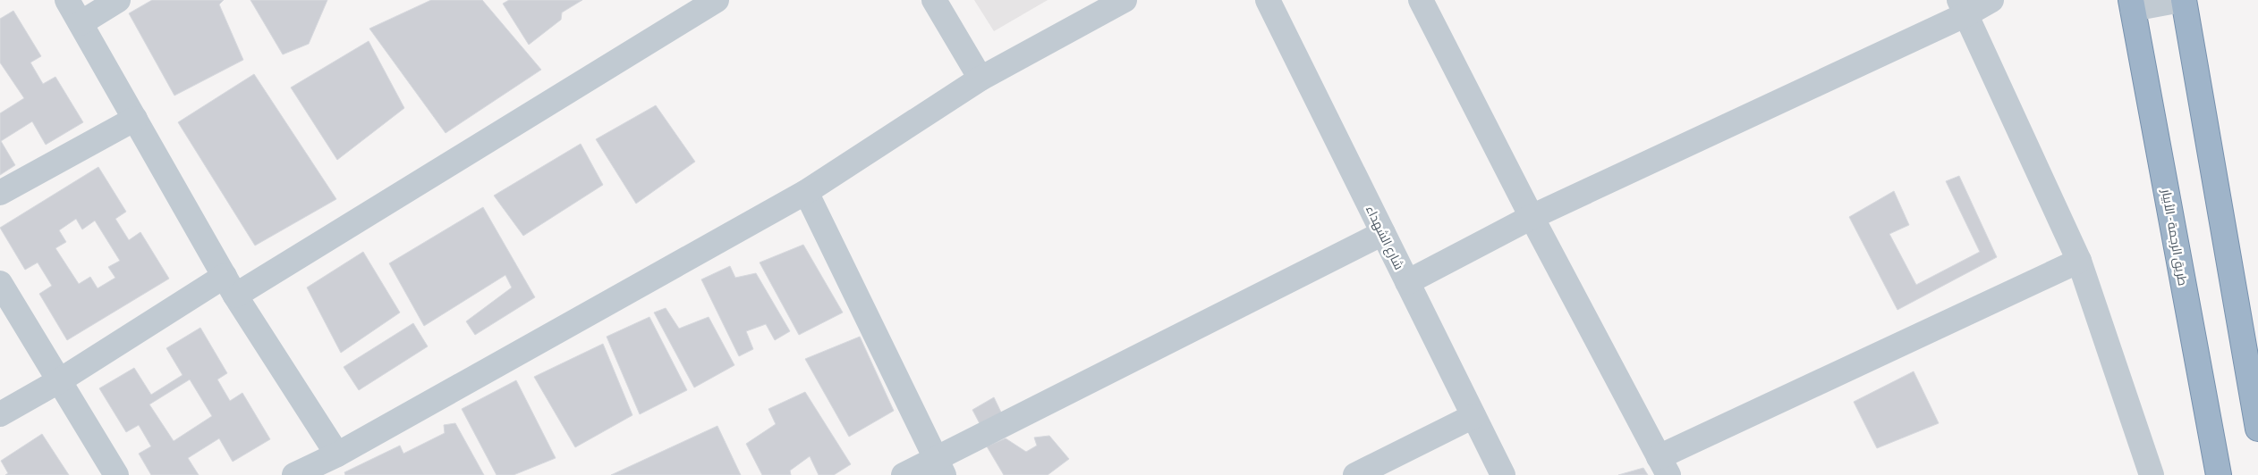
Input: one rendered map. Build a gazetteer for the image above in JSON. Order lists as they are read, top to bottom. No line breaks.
{"streets":{"highway":["طريق الرجمة - الأبيار"],"street":["شارع الشهداء"]}}
